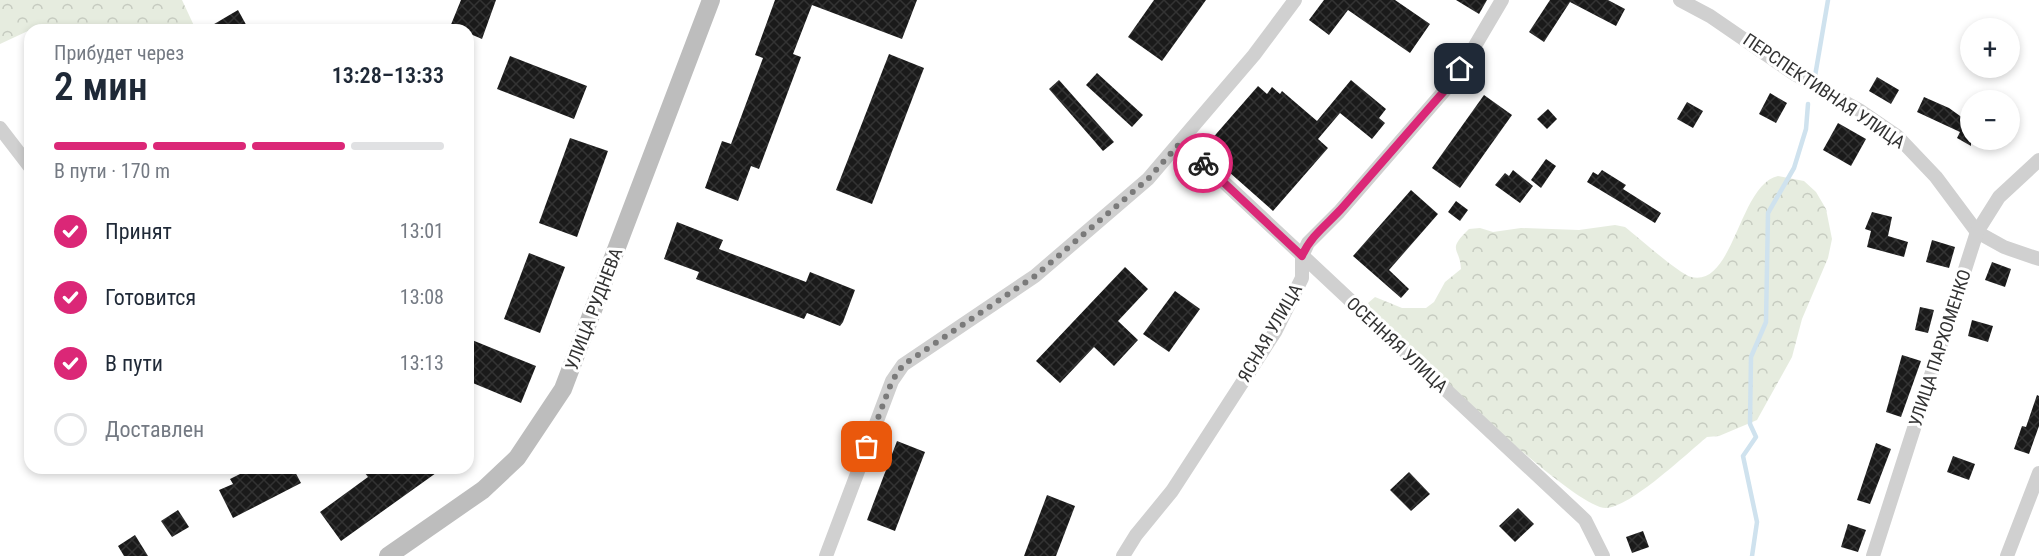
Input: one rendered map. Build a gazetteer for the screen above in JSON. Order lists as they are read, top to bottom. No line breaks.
{"streets":{"main road":["УЛИЦА РУДНЕВА"],"street":["ПЕРСПЕКТИВНАЯ УЛИЦА","ЯСНАЯ УЛИЦА","ОСЕННЯЯ УЛИЦА","УЛИЦА ПАРХОМЕНКО"]},"crossings":[["ПЕРСПЕКТИВНАЯ УЛИЦА","УЛИЦА ПАРХОМЕНКО"],["ЯСНАЯ УЛИЦА","ОСЕННЯЯ УЛИЦА"]],"page":{"map_buttons":["+","−"],"heading":["2 мин","Прибудет через","13:28–13:33"],"bar":"В пути · 170 m","list":[["Принят","13:01"],["Готовится","13:08"],["В пути","13:13"],"Доставлен"]}}
